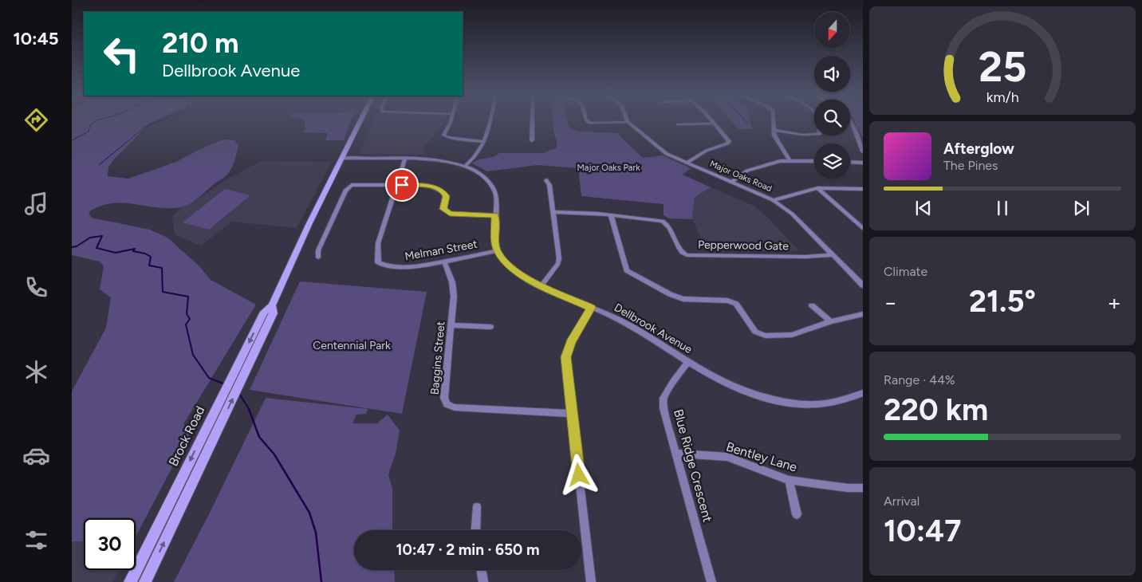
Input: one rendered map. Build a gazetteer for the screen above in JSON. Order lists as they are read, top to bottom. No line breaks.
{"streets":{"main road":["Brock Road"],"street":["Major Oaks Road","Pepperwood Gate","Melman Street","Dellbrook Avenue","Baggins Street","Bentley Lane","Blue Ridge Crescent"]},"crossings":[["Major Oaks Road","Pepperwood Gate"],["Melman Street","Dellbrook Avenue"],["Melman Street","Baggins Street"],["Dellbrook Avenue","Blue Ridge Crescent"],["Bentley Lane","Blue Ridge Crescent"]],"parks":["Major Oaks Park","Centennial Park"],"north":"bottom","page":{"tabs":"10:45","turn":["210 m","Dellbrook Avenue"],"song":["Afterglow","The Pines"],"tile":["Climate",["Range · 44%","220 km"],["Arrival","10:47"]],"heat":["−","21.5°","+"],"limit":"30","trip":"10:47 · 2 min · 650 m","gauge":["25","km/h"]}}
